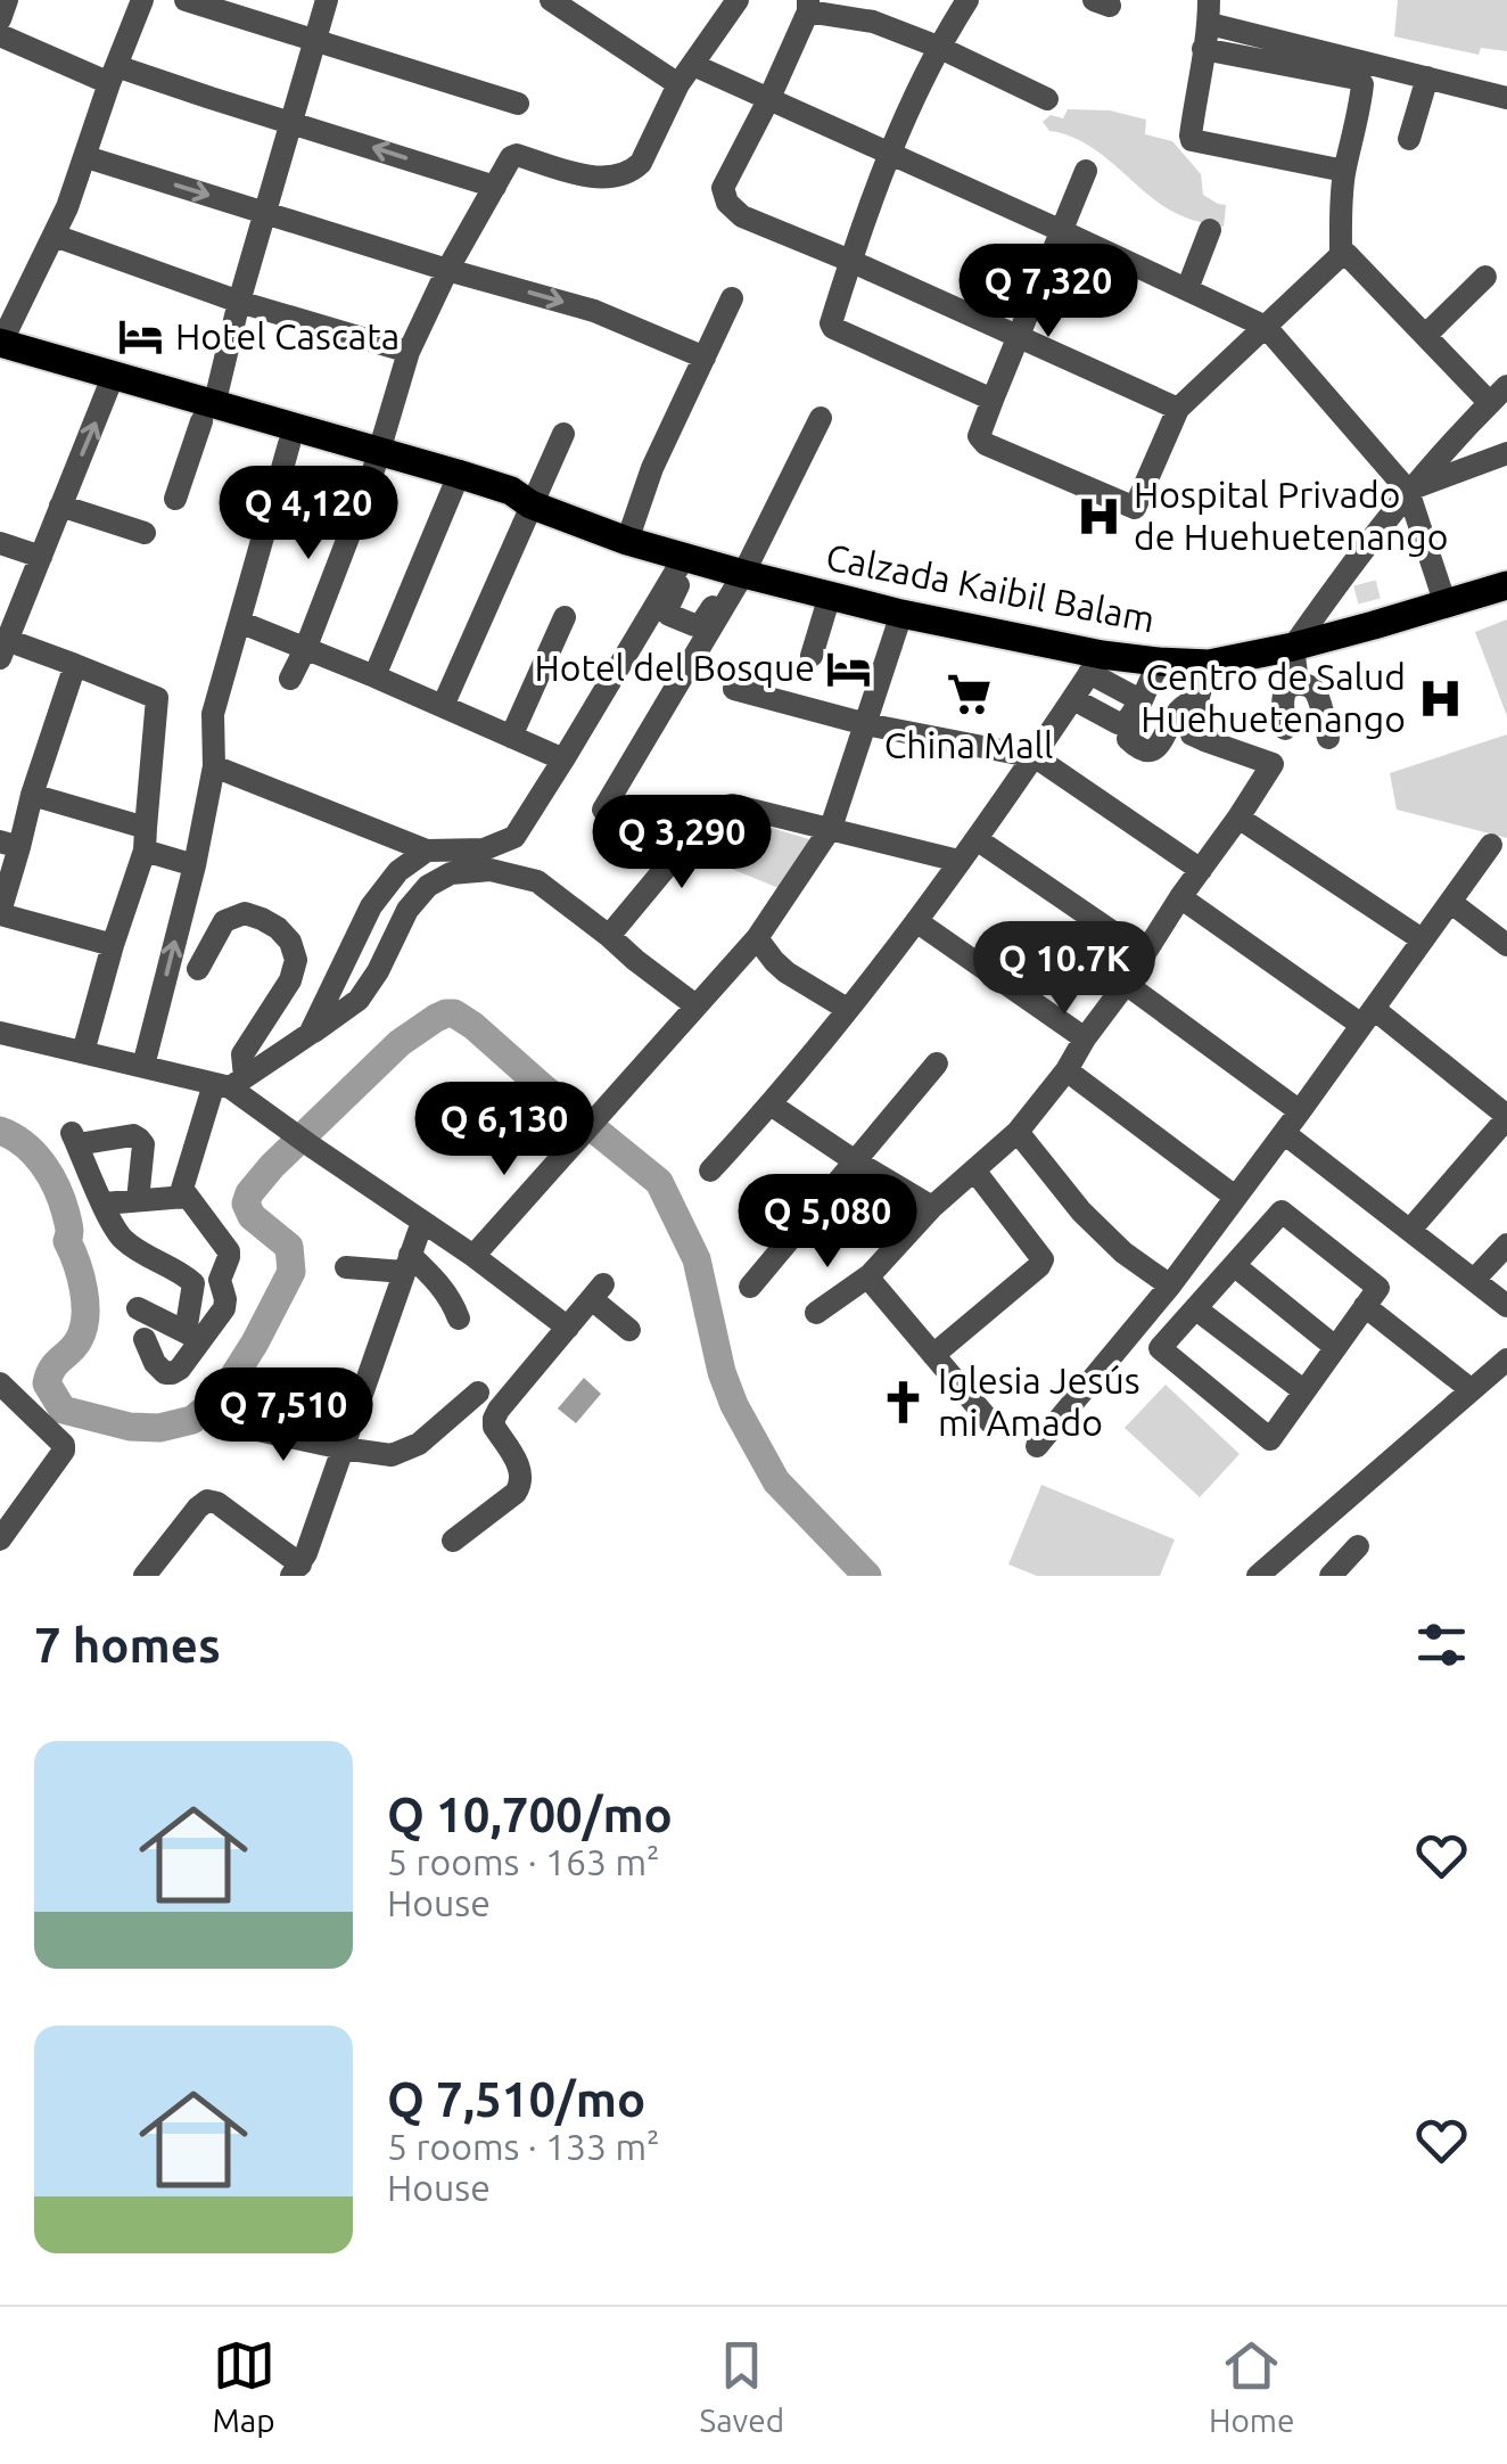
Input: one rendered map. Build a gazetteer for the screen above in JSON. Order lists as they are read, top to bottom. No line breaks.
{"streets":{"main road":["Calzada Kaibil Balam"]},"places":{"hotel":["Hotel Cascata","Hotel del Bosque"],"hospital":["Hospital Privado de Huehuetenango","Centro de Salud Huehuetenango"],"supermarket":["China Mall"],"church":["Iglesia Jesús mi Amado"]},"page":{"price":["Q 7,320","Q 4,120","Q 3,290","Q 10.7K","Q 6,130","Q 5,080","Q 7,510"],"heading":"7 homes","list":[{"name":"Q 10,700/mo","note":"5 rooms · 163 m² · House"},{"name":"Q 7,510/mo","note":"5 rooms · 133 m² · House"}],"tabs":["Map","Saved","Home"]}}
